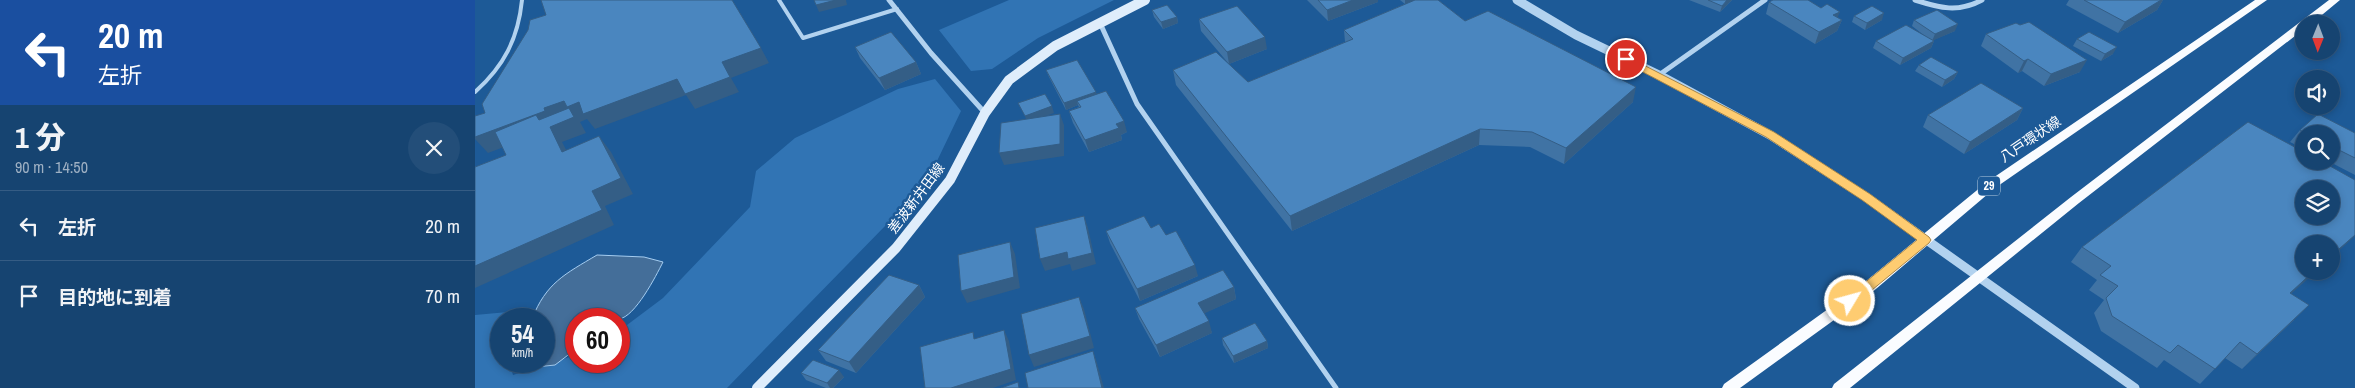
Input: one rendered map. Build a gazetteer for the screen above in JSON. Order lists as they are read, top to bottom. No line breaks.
{"streets":{"main road":["八戸環状線","29","差波新井田線"]},"north":"bottom","page":{"turn":["20 m","左折"],"map_buttons":"+","heading":["1 分","90 m · 14:50"],"list":[{"name":"左折","value":"20 m"},{"name":"目的地に到着","value":"70 m"}],"speed":"54 km/h","limit":"60"}}
